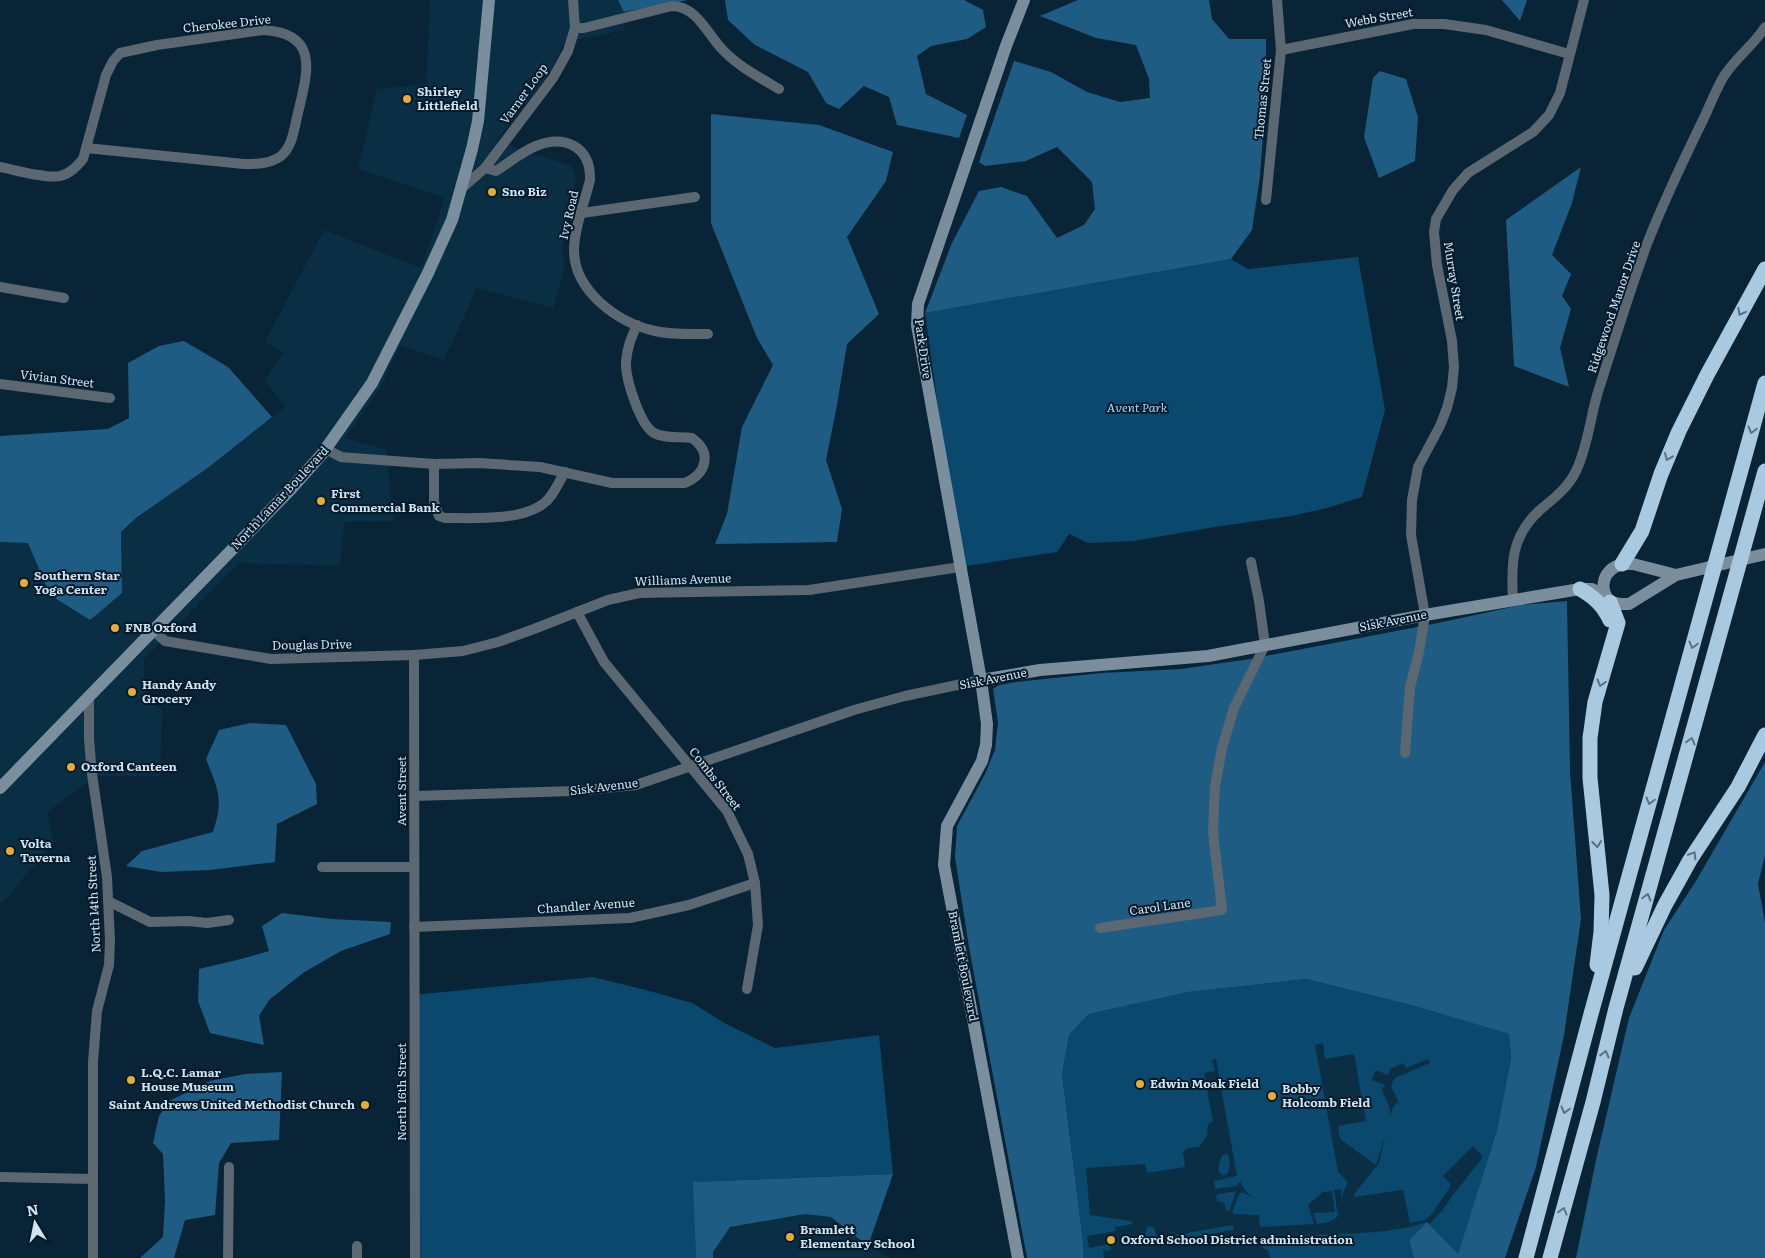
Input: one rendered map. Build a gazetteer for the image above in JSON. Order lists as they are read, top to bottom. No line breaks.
{"streets":{"street":["Webb Street","Cherokee Drive","Varner Loop","Thomas Street","Ivy Road","Murray Street","Ridgewood Manor Drive","Park Drive","Vivian Street","North Lamar Boulevard","Williams Avenue","Sisk Avenue","Douglas Drive","Combs Street","Avent Street","North 14th Street","Chandler Avenue","Carol Lane","Bramlett Boulevard","North 16th Street"]},"crossings":[["Webb Street","Thomas Street"],["Webb Street","Murray Street"],["Varner Loop","Ivy Road"],["Varner Loop","North Lamar Boulevard"],["Murray Street","Sisk Avenue"],["Ridgewood Manor Drive","Sisk Avenue"],["Park Drive","Williams Avenue"],["Park Drive","Sisk Avenue"],["Park Drive","Bramlett Boulevard"],["North Lamar Boulevard","Douglas Drive"],["North Lamar Boulevard","North 14th Street"],["Williams Avenue","Douglas Drive"],["Williams Avenue","Combs Street"],["Williams Avenue","Avent Street"],["Sisk Avenue","Combs Street"],["Sisk Avenue","Avent Street"],["Sisk Avenue","Carol Lane"],["Sisk Avenue","Bramlett Boulevard"],["Douglas Drive","Avent Street"],["Combs Street","Chandler Avenue"],["Avent Street","Chandler Avenue"],["Avent Street","North 16th Street"],["Chandler Avenue","North 16th Street"]],"parks":["Avent Park"],"places":["Shirley Littlefield","Sno Biz","First Commercial Bank","Southern Star Yoga Center","FNB Oxford","Handy Andy Grocery","Oxford Canteen","Volta Taverna","L.Q.C. Lamar House Museum","Edwin Moak Field","Bobby Holcomb Field","Saint Andrews United Methodist Church","Bramlett Elementary School","Oxford School District administration"],"north":"top"}
